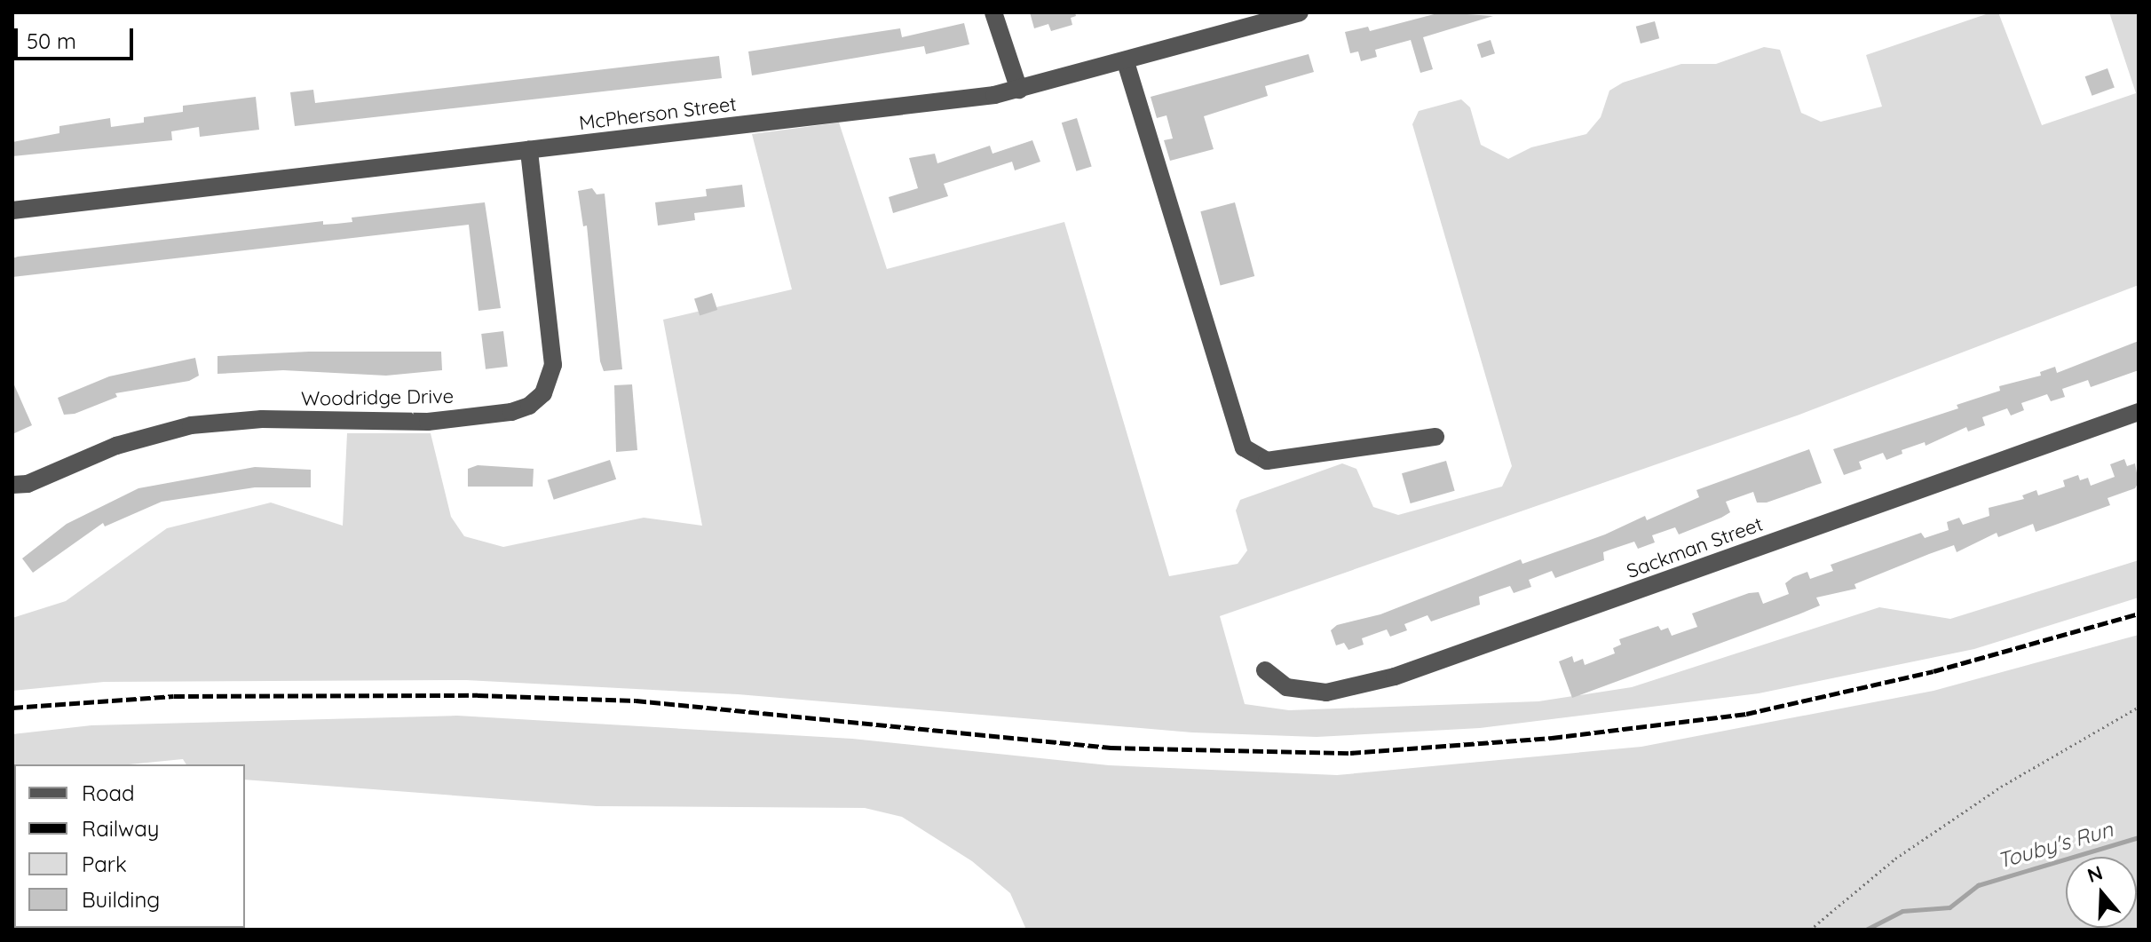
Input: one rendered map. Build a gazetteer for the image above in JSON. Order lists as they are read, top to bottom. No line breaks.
{"streets":{"street":["McPherson Street","Woodridge Drive","Sackman Street"]},"crossings":[["McPherson Street","Woodridge Drive"]],"water":["Touby's Run"],"legend":["Road","Railway","Park","Building"],"scale_bar":"50 m","north":"top"}
